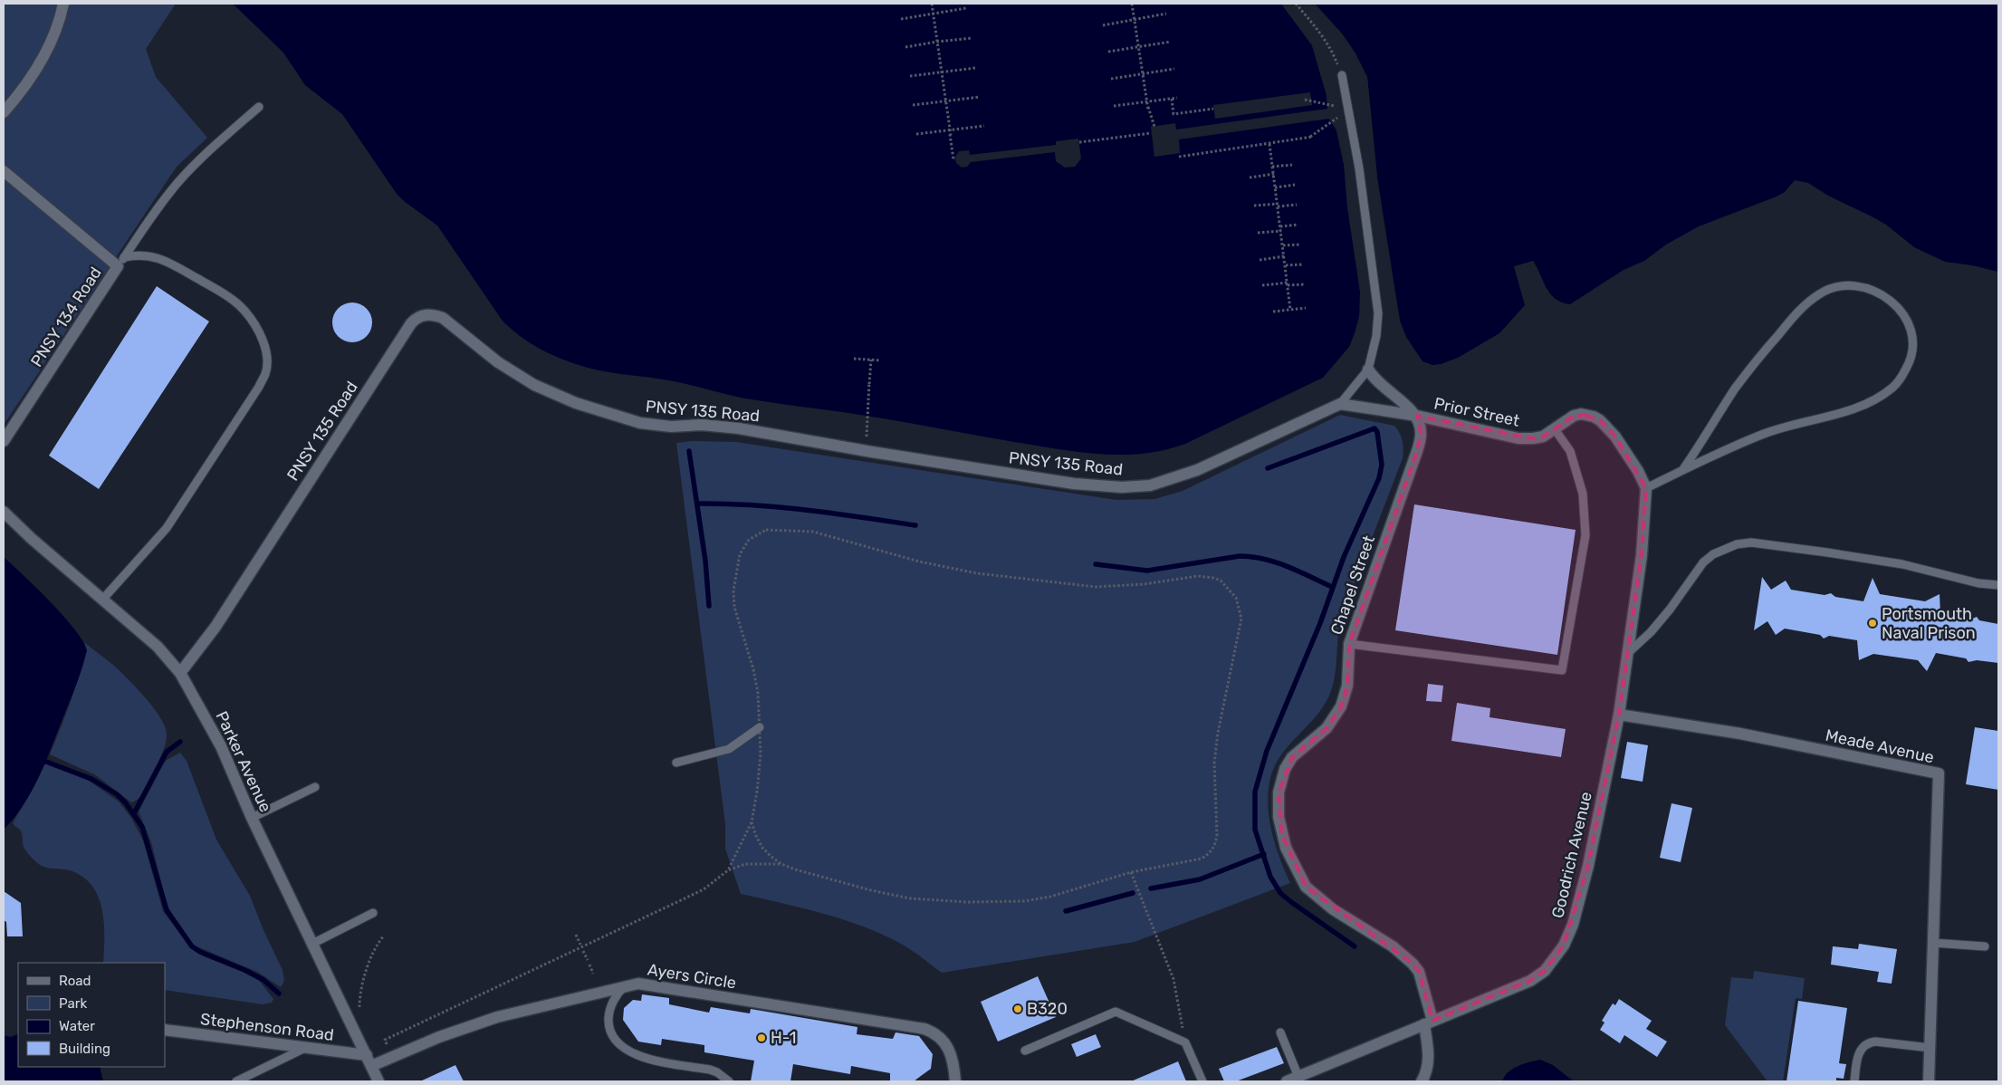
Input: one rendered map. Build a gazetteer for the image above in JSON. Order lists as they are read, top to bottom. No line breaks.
{"streets":{"street":["PNSY 134 Road","PNSY 135 Road","Prior Street","Chapel Street","Meade Avenue","Parker Avenue","Goodrich Avenue","Ayers Circle","Stephenson Road"]},"crossings":[["PNSY 135 Road","Prior Street"],["PNSY 135 Road","Parker Avenue"],["Prior Street","Chapel Street"],["Prior Street","Goodrich Avenue"],["Chapel Street","Goodrich Avenue"],["Meade Avenue","Goodrich Avenue"],["Parker Avenue","Ayers Circle"],["Parker Avenue","Stephenson Road"]],"places":["Portsmouth Naval Prison","B320","H-1"],"legend":["Road","Park","Water","Building"]}
